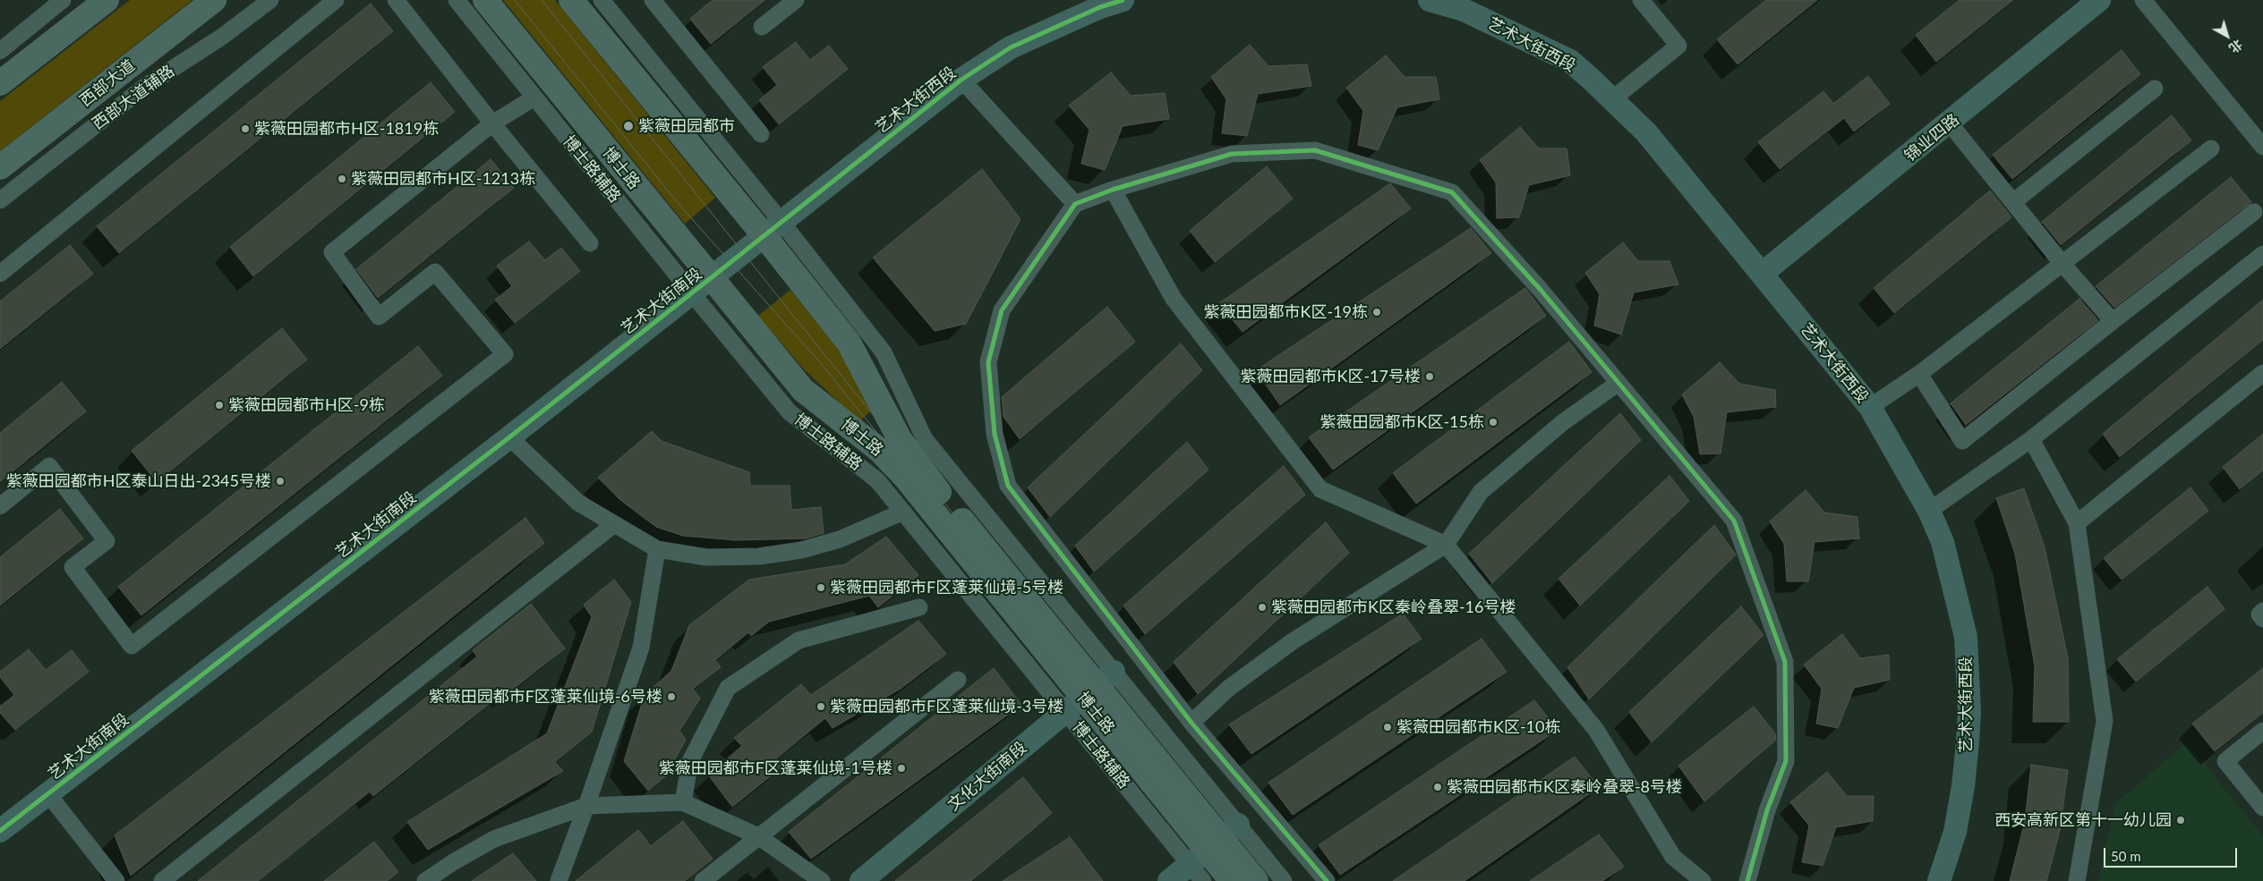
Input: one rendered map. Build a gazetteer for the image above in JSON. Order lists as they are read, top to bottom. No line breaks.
{"streets":{"main road":["西部大道","博士路"],"street":["艺术大街西段","西部大道辅路","锦业四路","博士路辅路","艺术大街南段","文化大街南段"]},"crossings":[["艺术大街西段","锦业四路"],["艺术大街西段","博士路"],["艺术大街西段","艺术大街南段"],["博士路","博士路辅路"],["博士路","艺术大街南段"],["博士路","文化大街南段"],["博士路辅路","艺术大街南段"],["博士路辅路","文化大街南段"]],"places":["紫薇田园都市","紫薇田园都市H区-1819栋","紫薇田园都市H区-1213栋","紫薇田园都市K区-19栋","紫薇田园都市K区-17号楼","紫薇田园都市H区-9栋","紫薇田园都市K区-15栋","紫薇田园都市H区泰山日出-2345号楼","紫薇田园都市F区蓬莱仙境-5号楼","紫薇田园都市K区秦岭叠翠-16号楼","紫薇田园都市F区蓬莱仙境-6号楼","紫薇田园都市F区蓬莱仙境-3号楼","紫薇田园都市K区-10栋","紫薇田园都市F区蓬莱仙境-1号楼","紫薇田园都市K区秦岭叠翠-8号楼","西安高新区第十一幼儿园"],"scale_bar":"50 m","north":"bottom right"}
